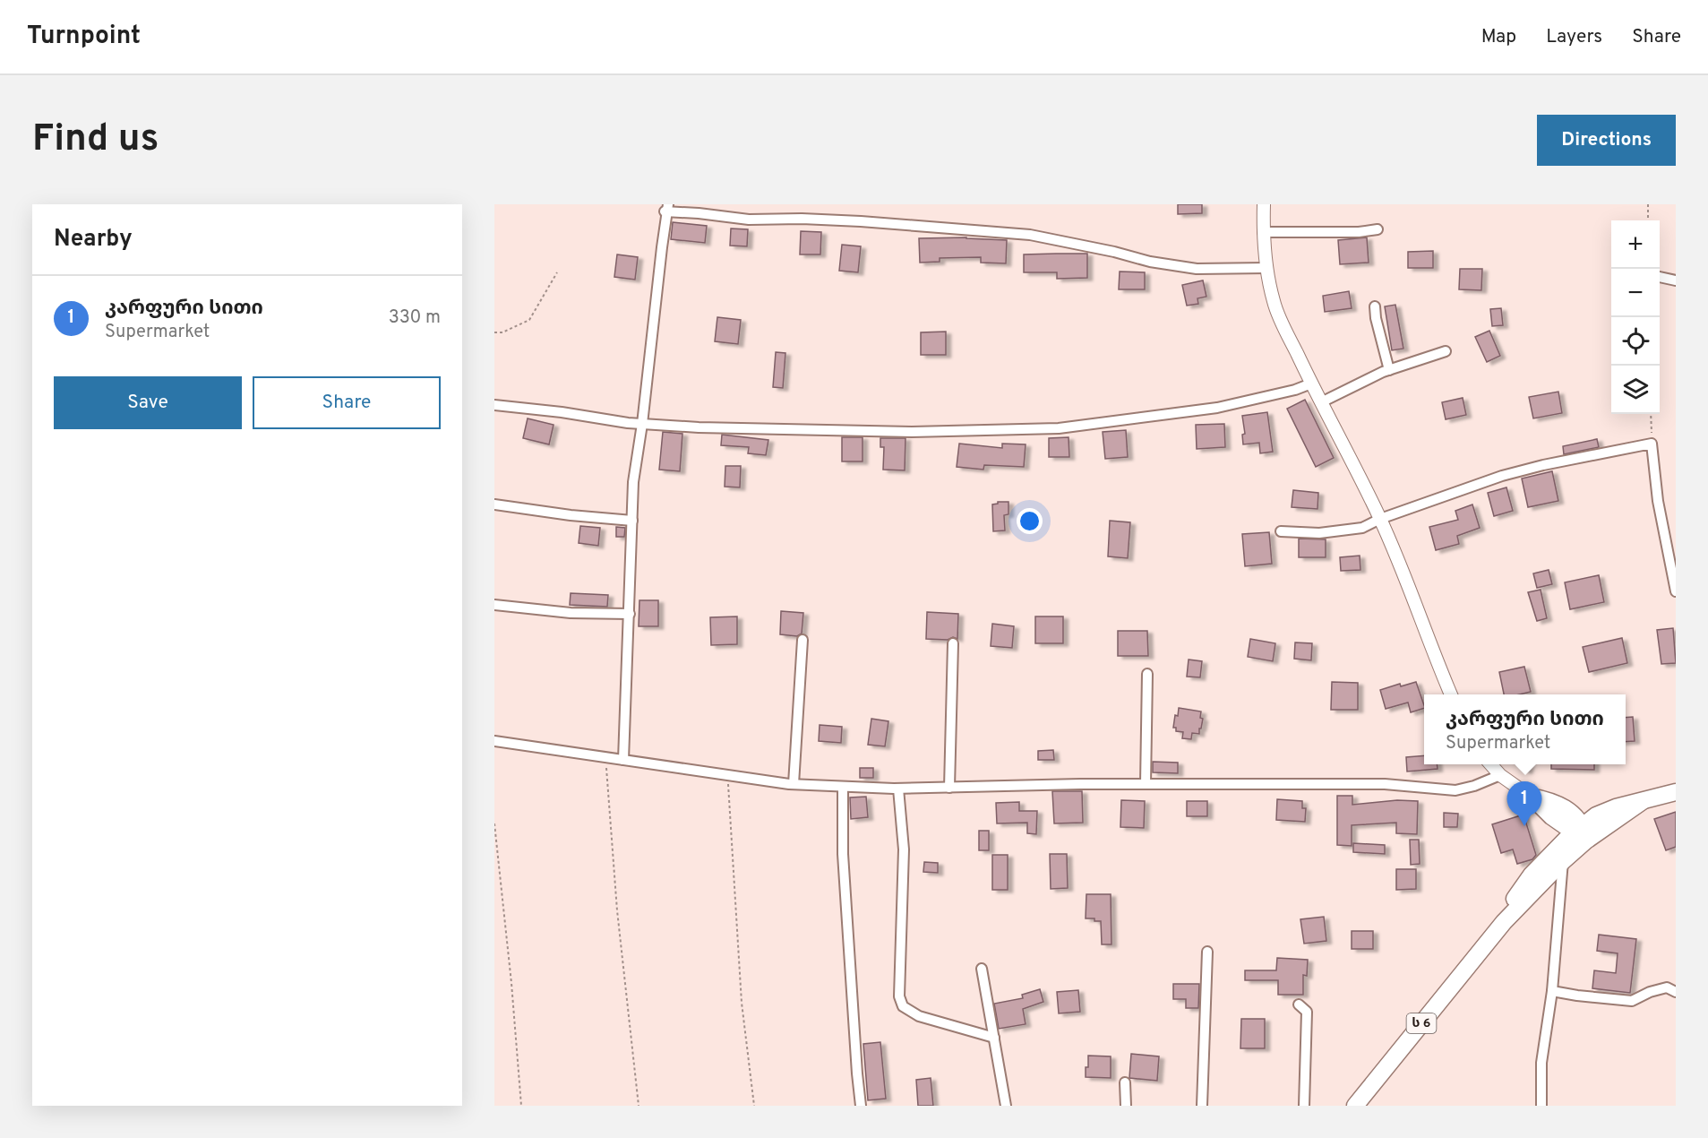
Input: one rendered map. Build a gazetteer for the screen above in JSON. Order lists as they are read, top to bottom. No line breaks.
{"streets":{"highway":["ს 6"]},"page":{"header":"Turnpoint","nav":["Map","Layers","Share"],"buttons":["Directions",["Save","Share"]],"title":"Find us","heading":"Nearby","map_buttons":["+","−"],"list":[{"mark":"1","name":"კარფური სითი","note":"Supermarket","value":"330 m"}],"popup":["კარფური სითი","Supermarket"],"pins":"1"}}
